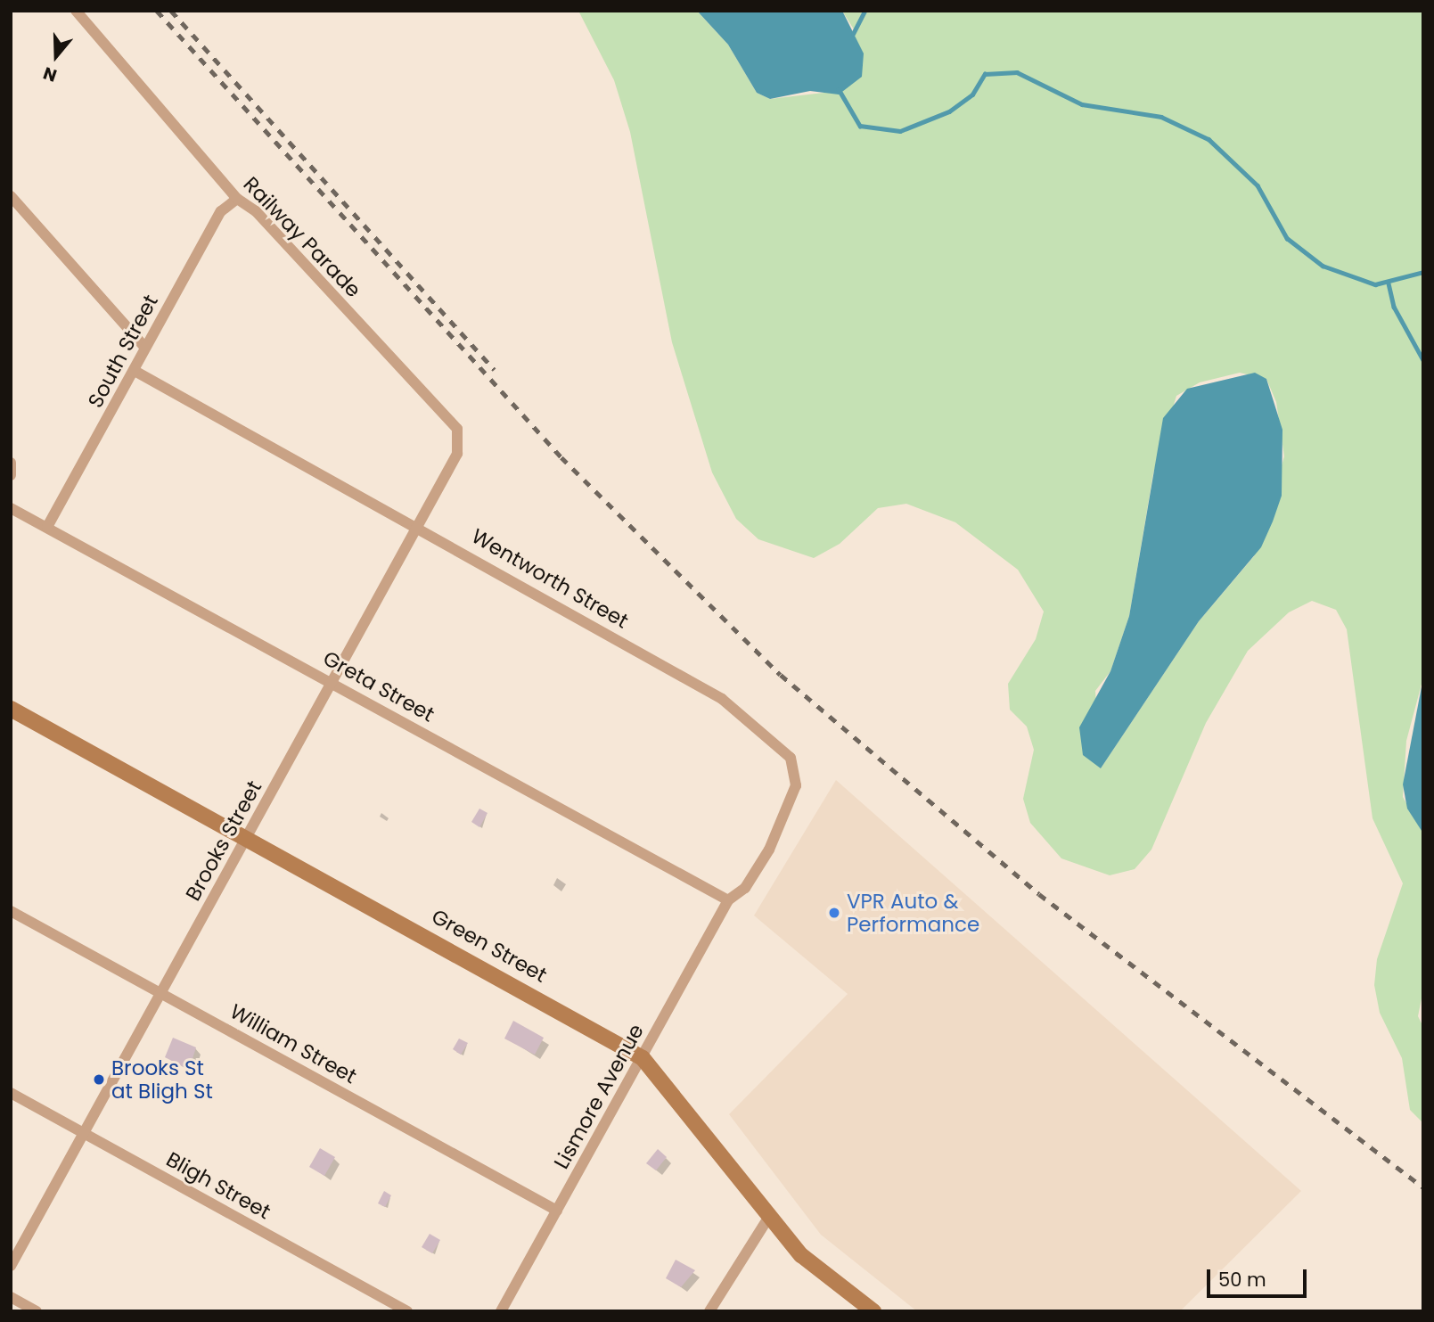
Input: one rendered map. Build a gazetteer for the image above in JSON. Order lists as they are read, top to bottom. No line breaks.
{"streets":{"street":["Railway Parade","South Street","Wentworth Street","Greta Street","Brooks Street","Green Street","William Street","Lismore Avenue","Bligh Street"]},"crossings":[["Railway Parade","South Street"],["Railway Parade","Brooks Street"],["South Street","Wentworth Street"],["South Street","Greta Street"],["Wentworth Street","Greta Street"],["Wentworth Street","Brooks Street"],["Wentworth Street","Lismore Avenue"],["Greta Street","Brooks Street"],["Greta Street","Lismore Avenue"],["Brooks Street","Green Street"],["Brooks Street","William Street"],["Brooks Street","Bligh Street"],["Green Street","Lismore Avenue"],["William Street","Lismore Avenue"]],"places":["VPR Auto & Performance","Brooks St at Bligh St"],"scale_bar":"50 m","north":"bottom"}
